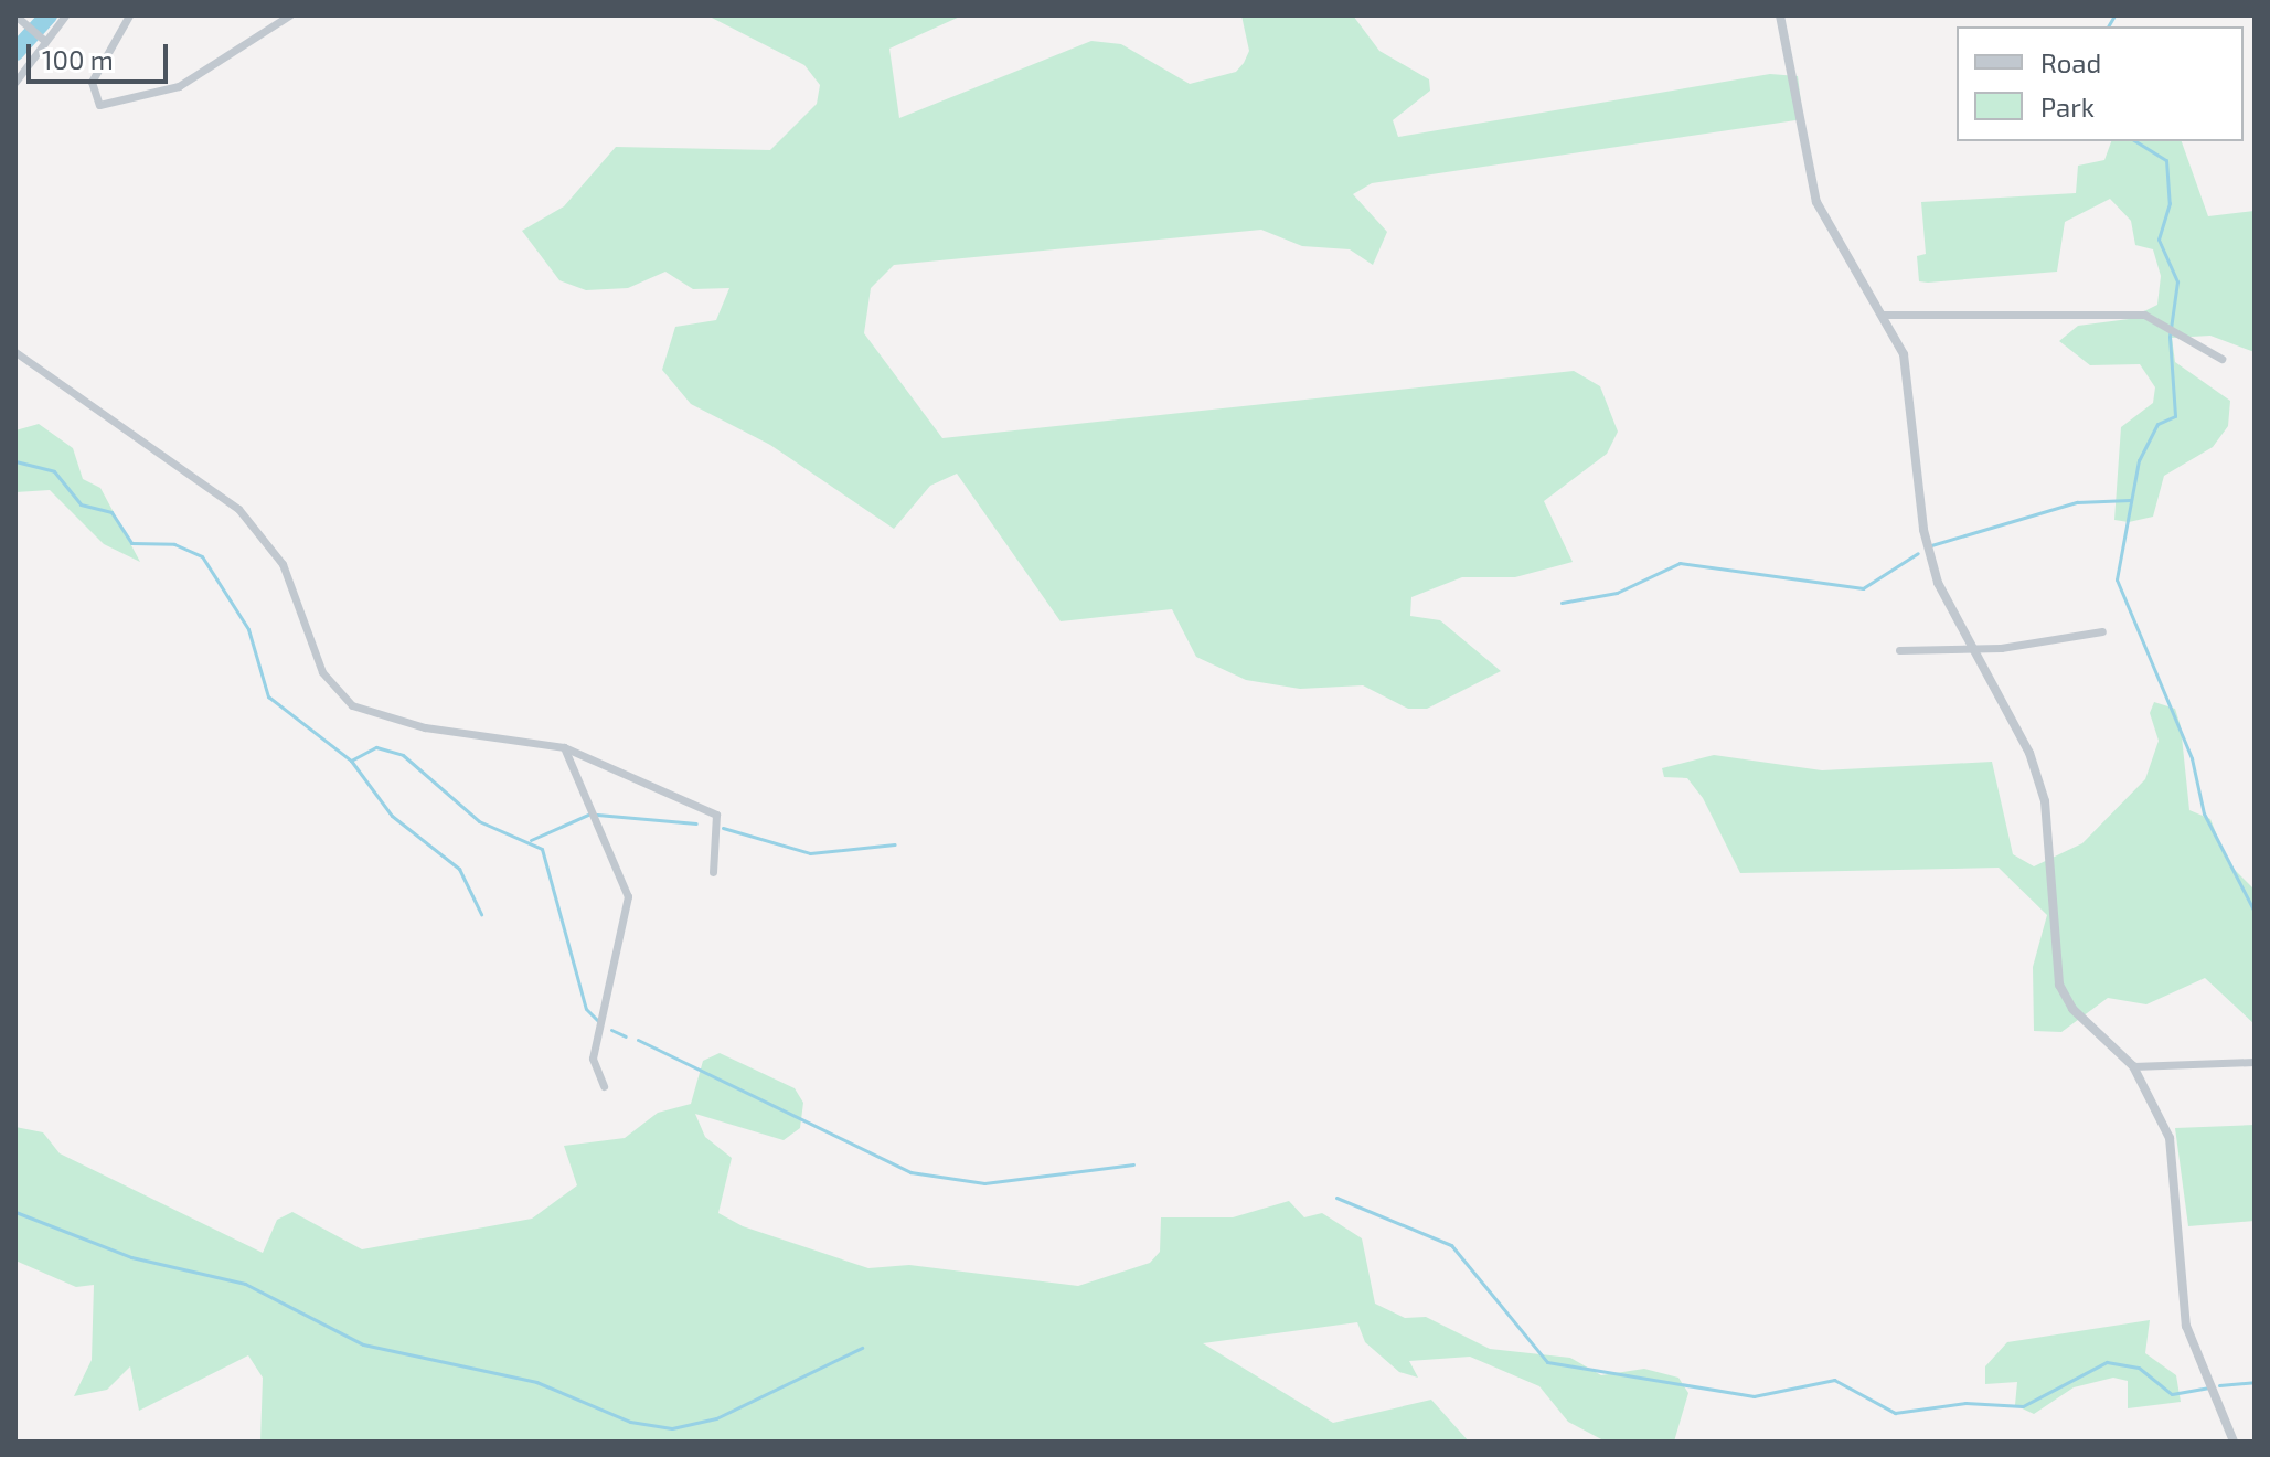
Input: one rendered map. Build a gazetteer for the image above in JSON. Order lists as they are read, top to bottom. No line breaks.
{"legend":["Road","Park"],"scale_bar":"100 m"}
